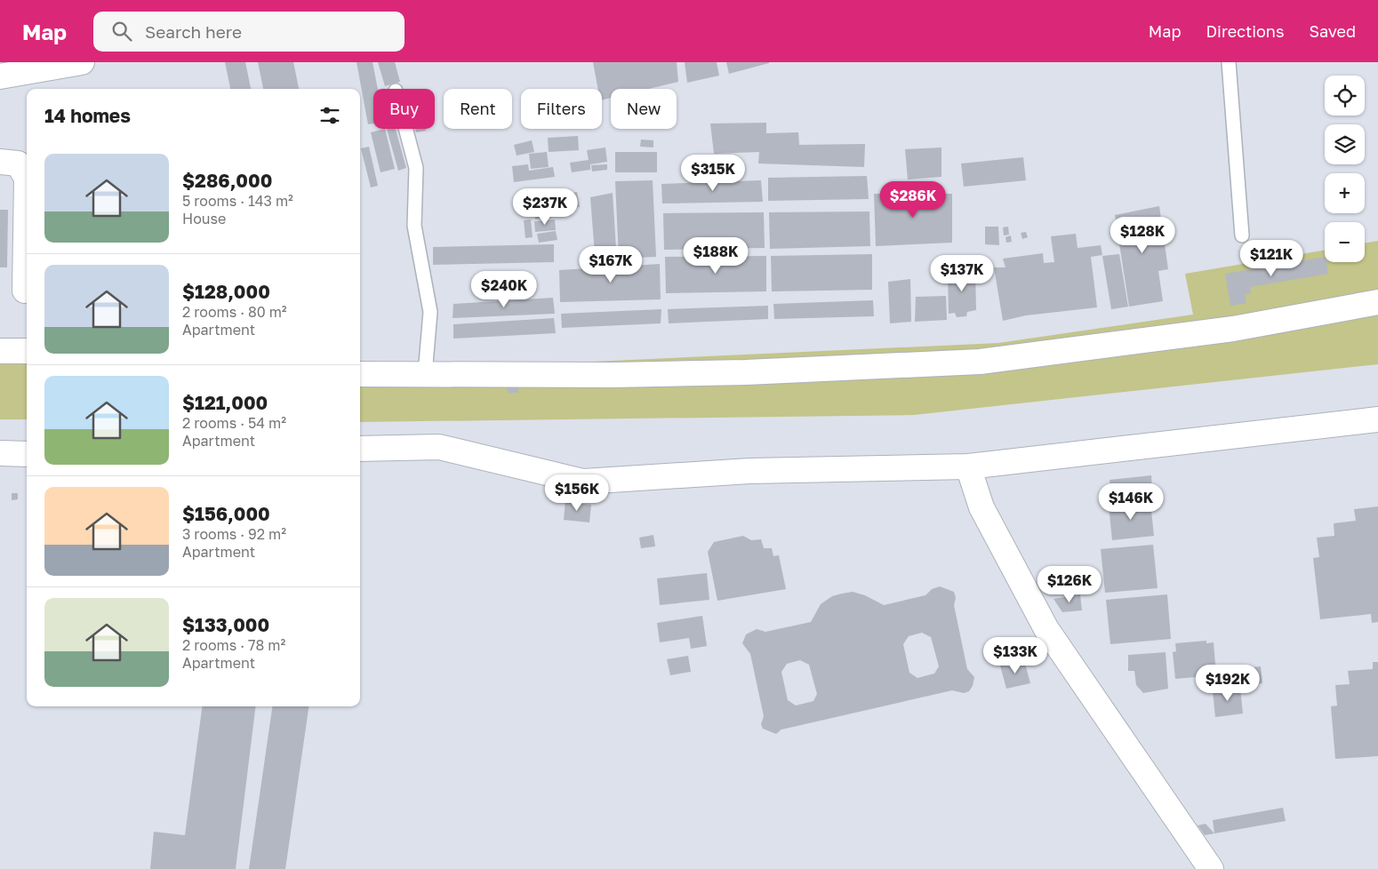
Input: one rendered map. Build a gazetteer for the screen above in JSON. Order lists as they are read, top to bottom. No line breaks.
{"page":{"header":"Map","search":"Search here","nav":["Map","Directions","Saved"],"map_buttons":["+","−"],"chip":["Buy","Rent","Filters","New"],"heading":"14 homes","list":[{"name":"$286,000","note":"5 rooms · 143 m² · House"},{"name":"$128,000","note":"2 rooms · 80 m² · Apartment"},{"name":"$121,000","note":"2 rooms · 54 m² · Apartment"},{"name":"$156,000","note":"3 rooms · 92 m² · Apartment"},{"name":"$133,000","note":"2 rooms · 78 m² · Apartment"}],"price":["$315K","$286K","$237K","$128K","$188K","$121K","$167K","$137K","$240K","$156K","$146K","$126K","$133K","$192K"]}}
